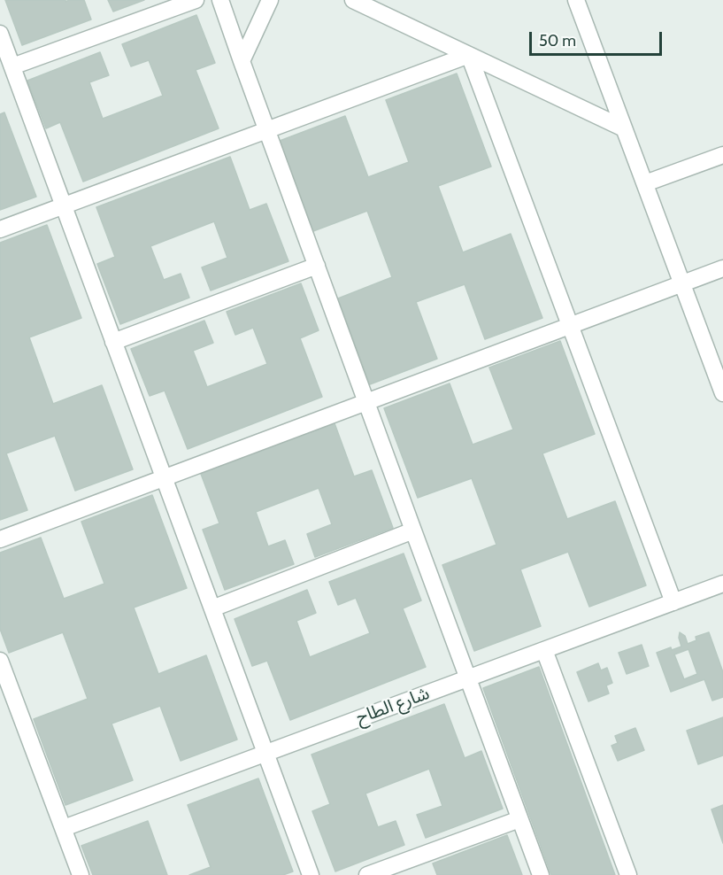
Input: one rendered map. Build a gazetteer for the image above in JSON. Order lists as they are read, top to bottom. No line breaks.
{"streets":{"street":["شارع الطاح"]},"scale_bar":"50 m"}
